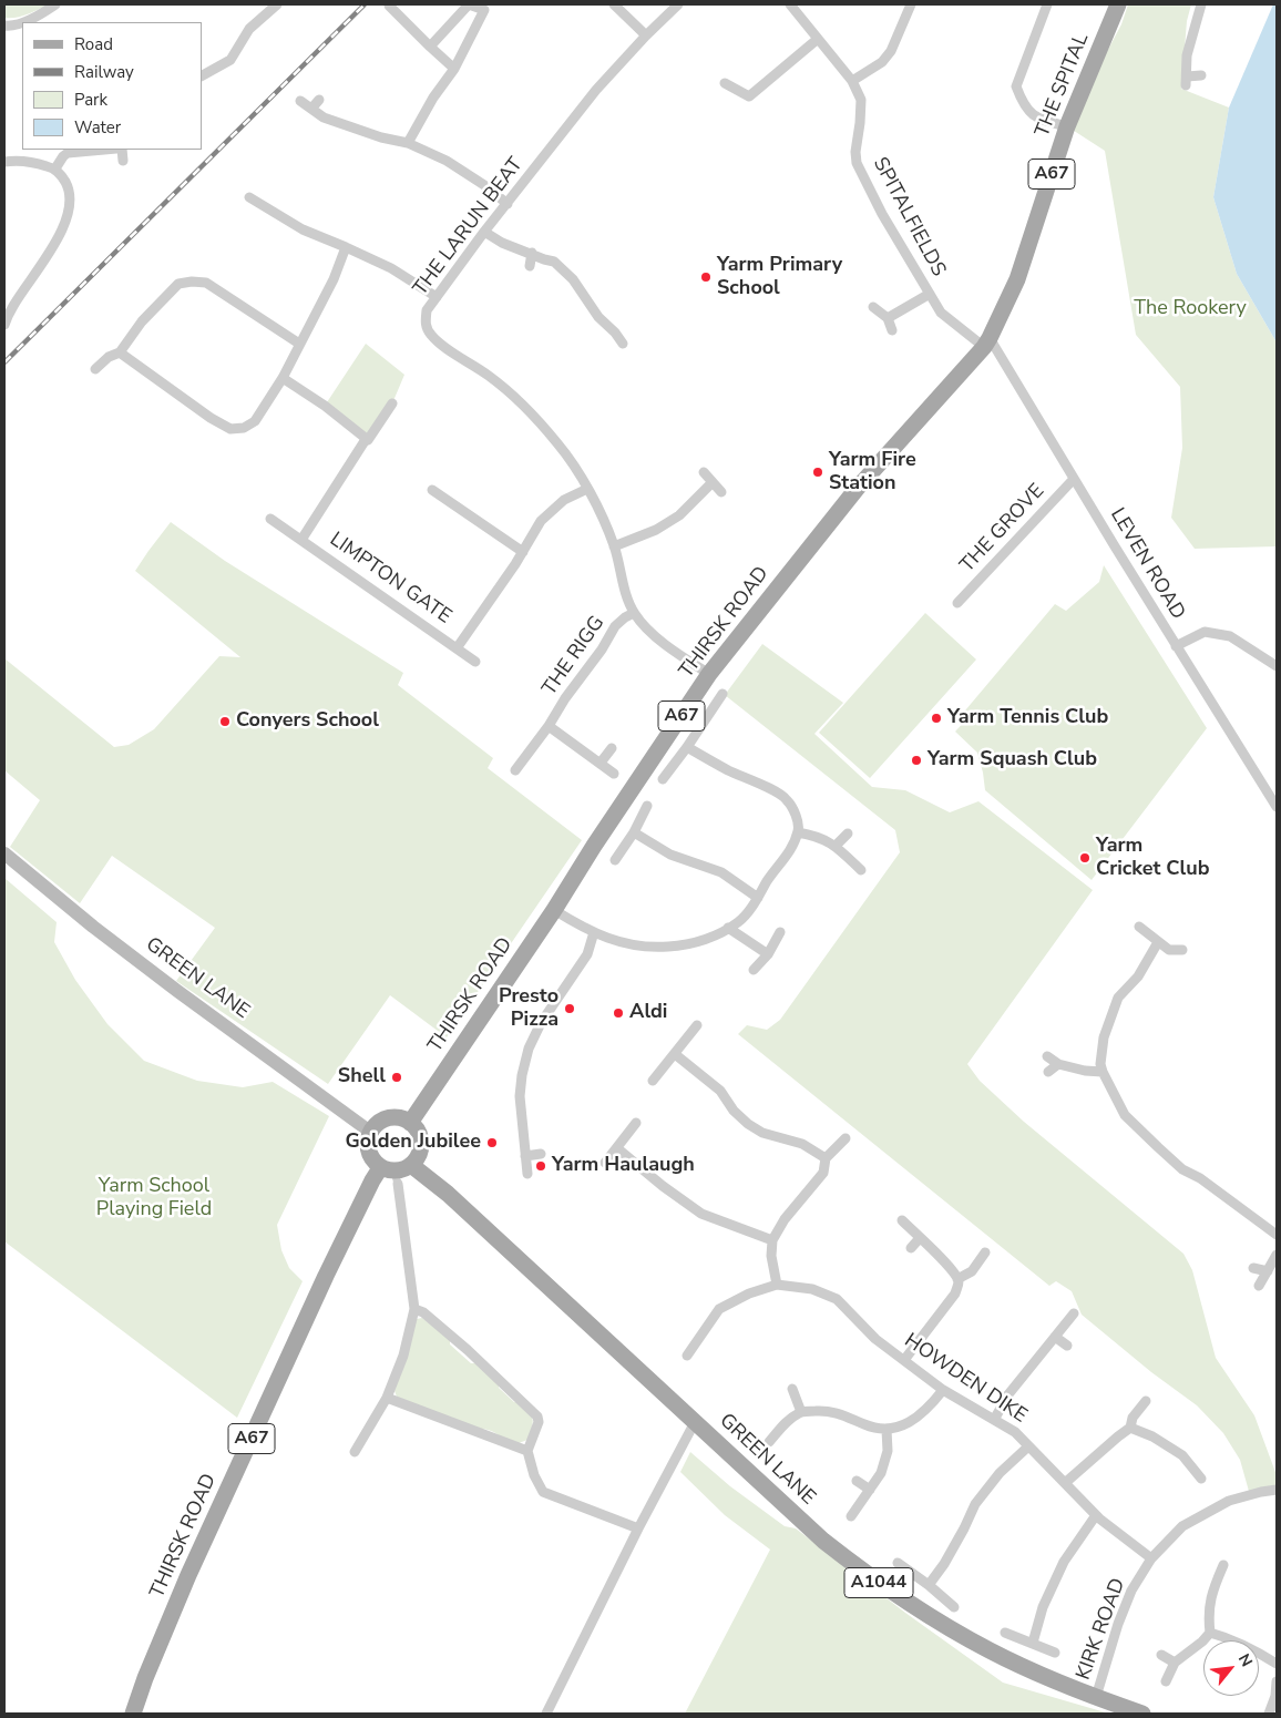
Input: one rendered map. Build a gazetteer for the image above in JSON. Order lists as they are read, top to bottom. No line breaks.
{"streets":{"main road":["THE SPITAL","A67","THIRSK ROAD","GREEN LANE","A1044"],"street":["SPITALFIELDS","THE LARUN BEAT","THE GROVE","LEVEN ROAD","LIMPTON GATE","THE RIGG","HOWDEN DIKE","KIRK ROAD"]},"crossings":[["THE SPITAL","SPITALFIELDS"],["THE SPITAL","LEVEN ROAD"],["THE SPITAL","THIRSK ROAD"],["SPITALFIELDS","LEVEN ROAD"],["SPITALFIELDS","THIRSK ROAD"],["THE LARUN BEAT","LIMPTON GATE"],["THE LARUN BEAT","THIRSK ROAD"],["THE LARUN BEAT","THE RIGG"],["THE GROVE","LEVEN ROAD"],["LEVEN ROAD","THIRSK ROAD"],["THIRSK ROAD","GREEN LANE"],["GREEN LANE","KIRK ROAD"],["HOWDEN DIKE","KIRK ROAD"]],"parks":["The Rookery","Yarm School Playing Field"],"places":["Yarm Primary School","Yarm Fire Station","Yarm Tennis Club","Conyers School","Yarm Squash Club","Yarm Cricket Club","Presto Pizza","Aldi","Shell","Golden Jubilee","Yarm Haulaugh"],"legend":["Road","Railway","Park","Water"],"north":"top right"}
